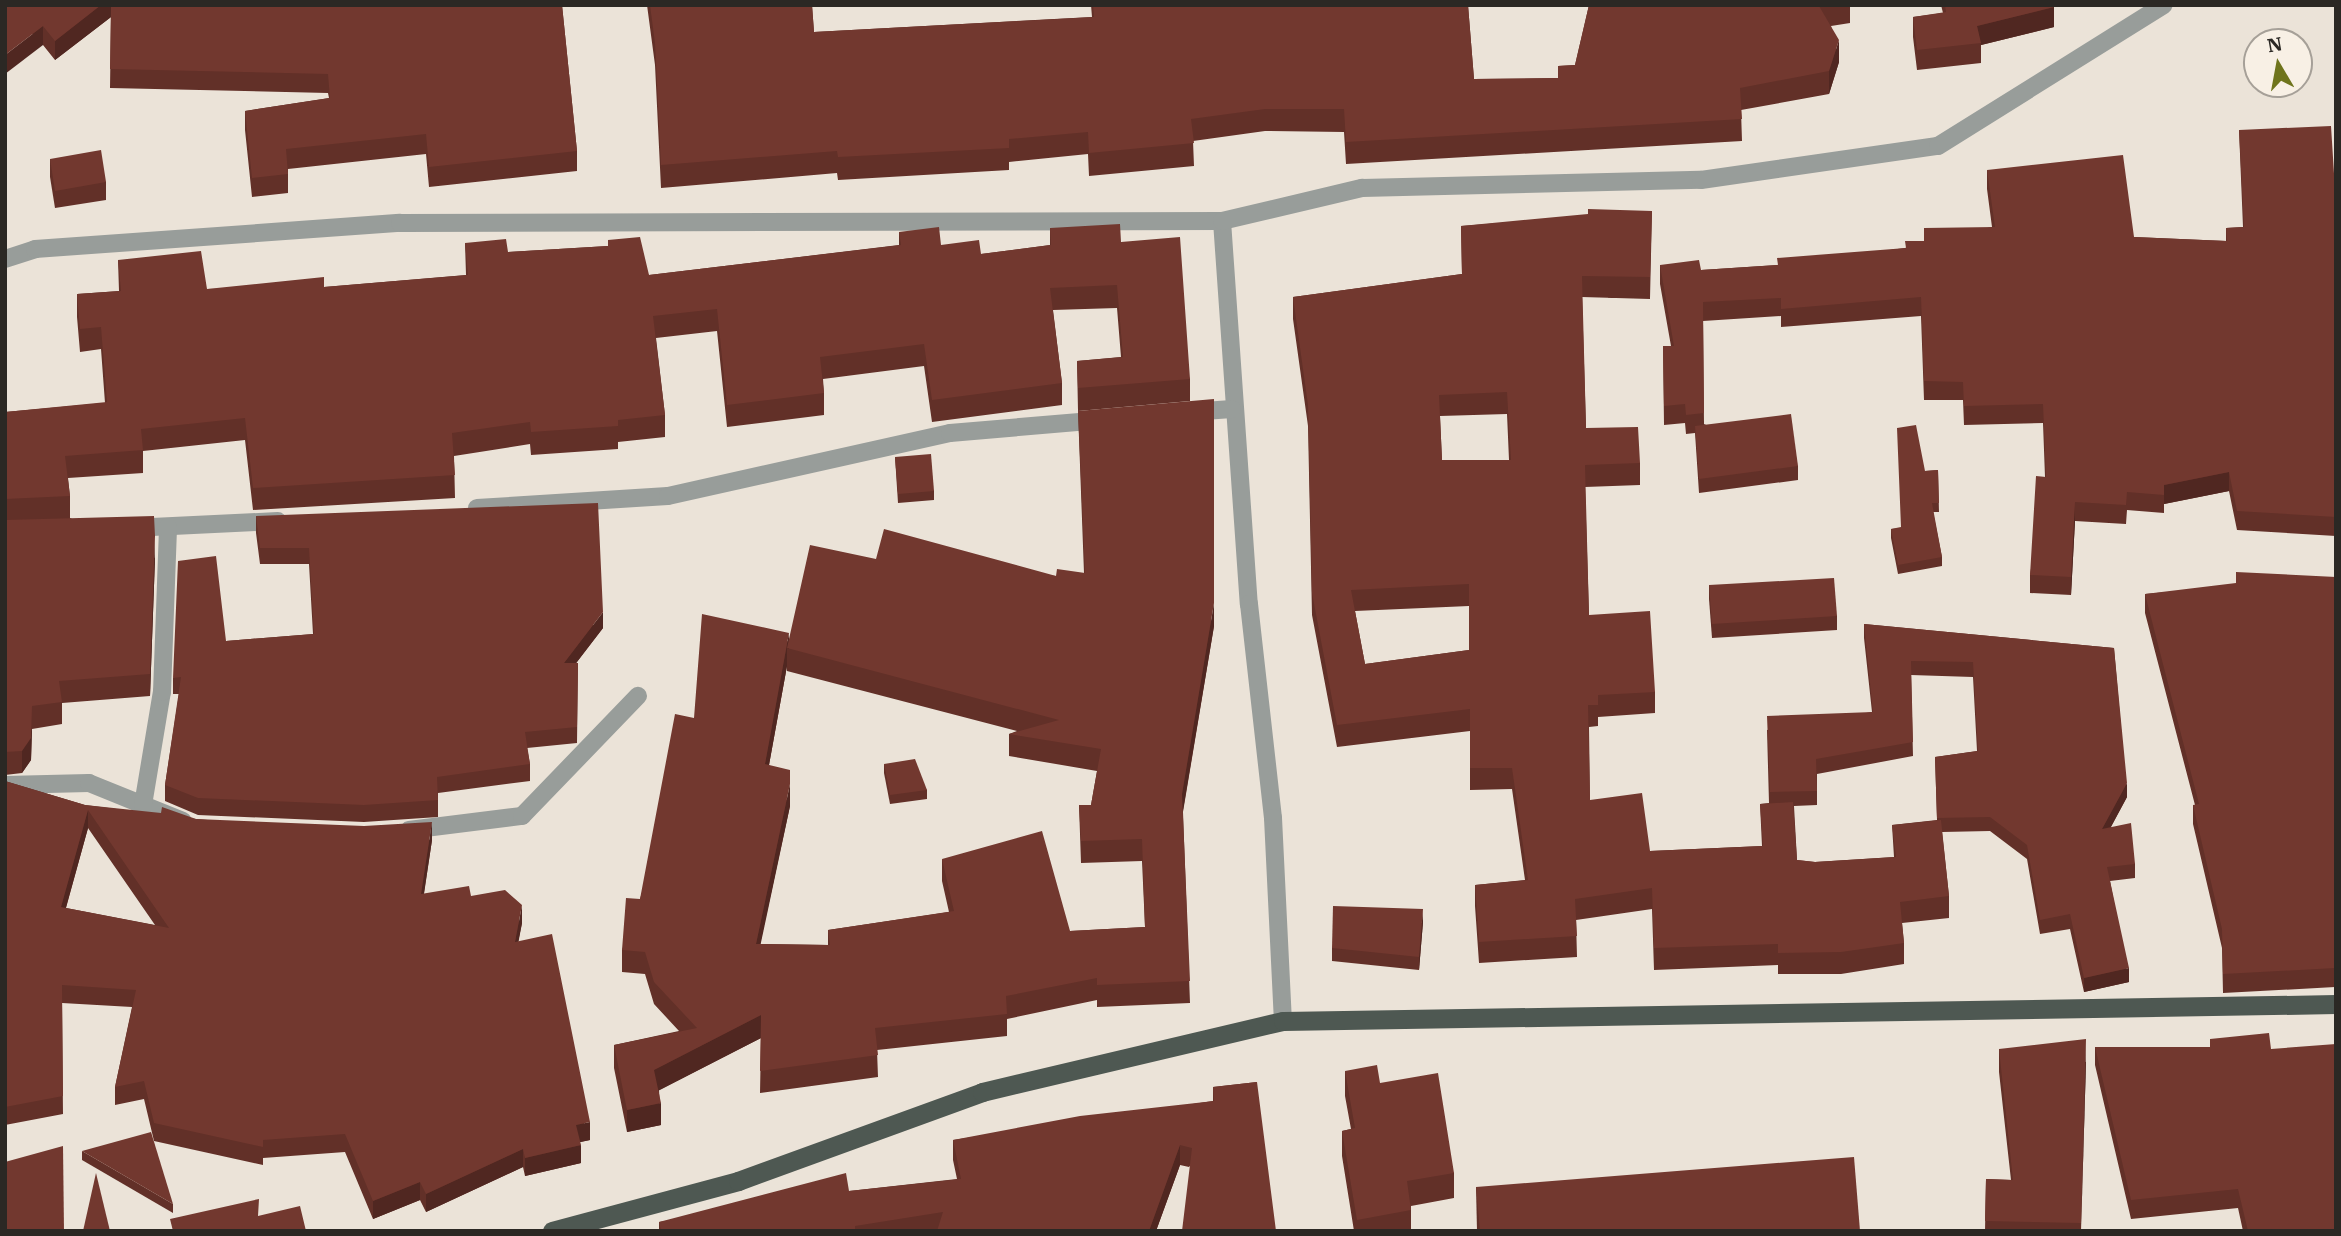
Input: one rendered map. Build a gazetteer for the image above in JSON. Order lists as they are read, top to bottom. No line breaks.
{"north":"top"}
